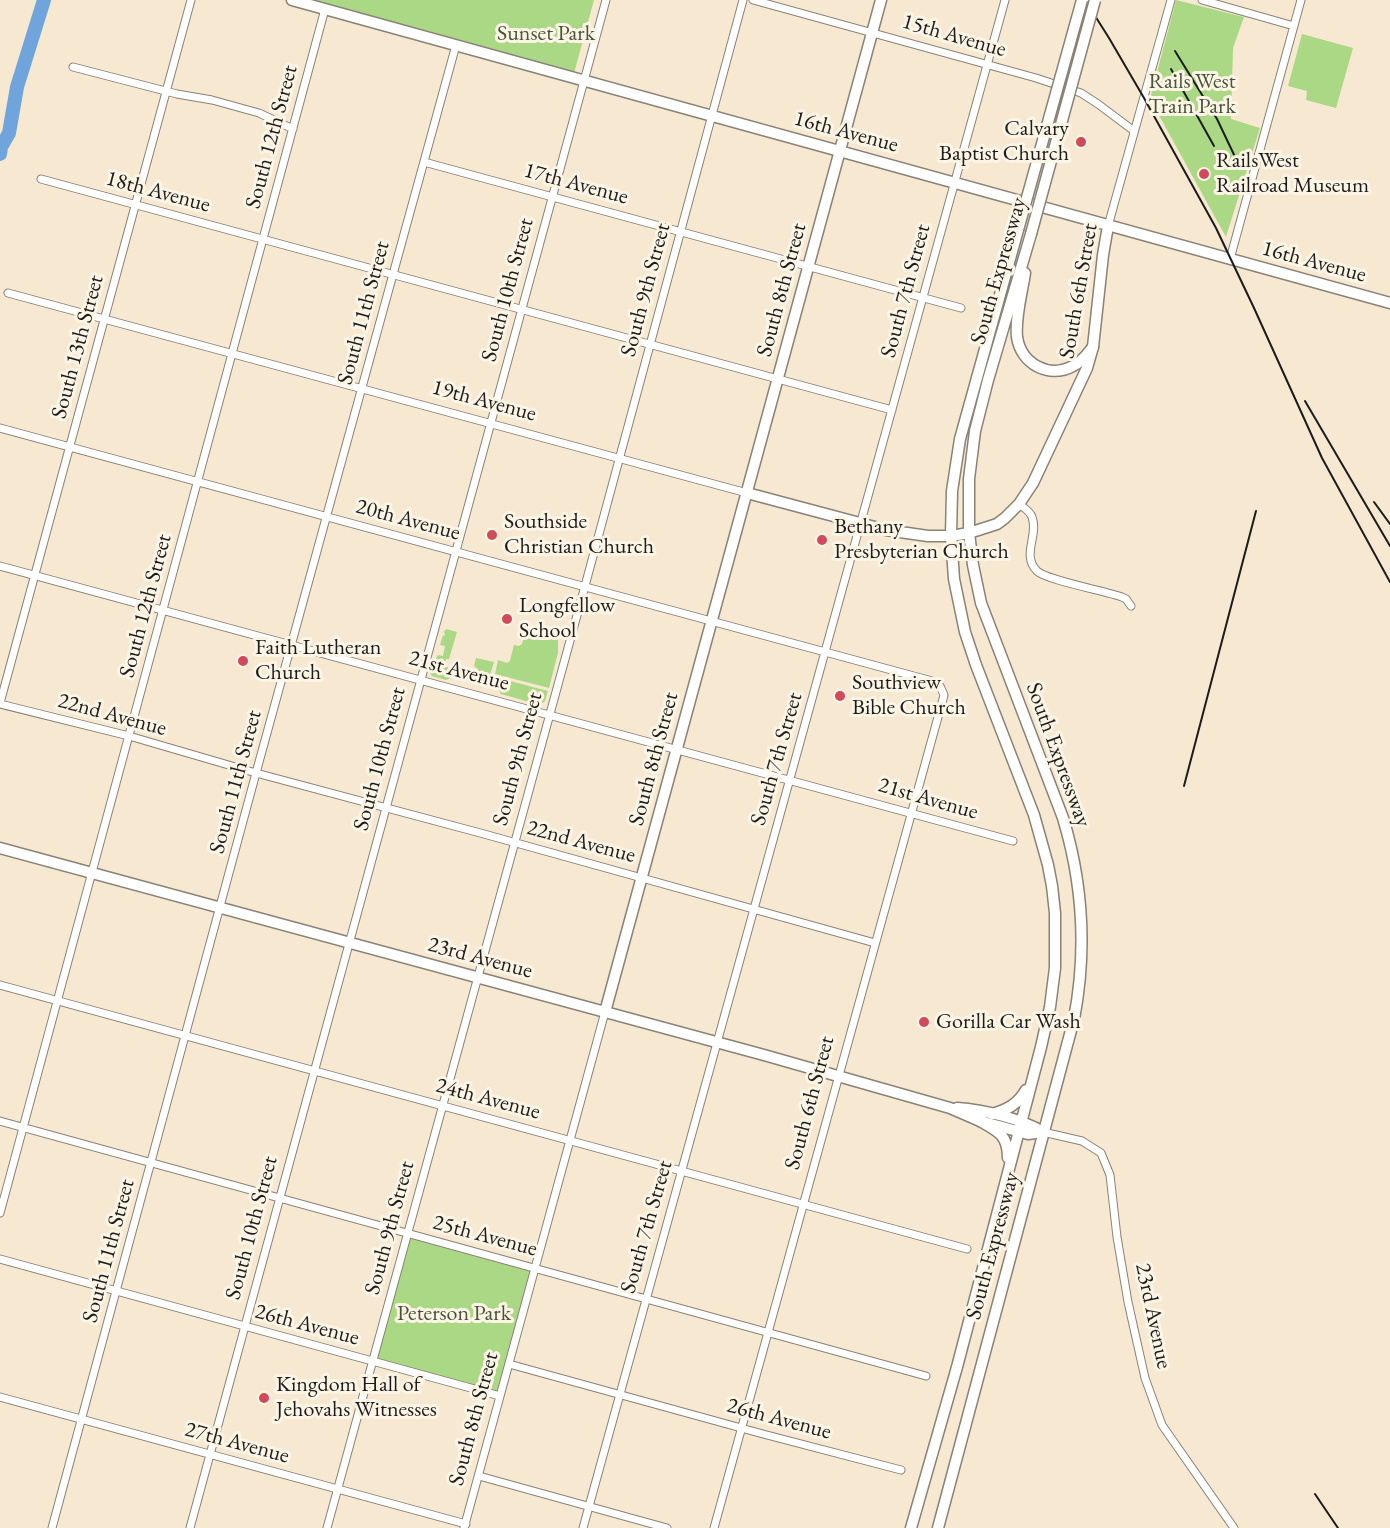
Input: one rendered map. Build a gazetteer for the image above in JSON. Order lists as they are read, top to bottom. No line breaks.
{"streets":{"main road":["16th Avenue","South Expressway","South 8th Street","South 6th Street","19th Avenue","23rd Avenue"],"street":["15th Avenue","South 12th Street","17th Avenue","18th Avenue","South 10th Street","South 9th Street","South 7th Street","South 11th Street","South 13th Street","20th Avenue","21st Avenue","22nd Avenue","24th Avenue","25th Avenue","26th Avenue","27th Avenue"]},"crossings":[["15th Avenue","South 8th Street"],["15th Avenue","South 7th Street"],["15th Avenue","South 6th Street"],["16th Avenue","South 12th Street"],["16th Avenue","South 10th Street"],["16th Avenue","South 9th Street"],["16th Avenue","South 8th Street"],["16th Avenue","South 7th Street"],["16th Avenue","South 6th Street"],["16th Avenue","South 11th Street"],["South 12th Street","18th Avenue"],["South 12th Street","19th Avenue"],["South 12th Street","20th Avenue"],["South 12th Street","21st Avenue"],["South 12th Street","22nd Avenue"],["South 12th Street","23rd Avenue"],["South 12th Street","24th Avenue"],["South 12th Street","25th Avenue"],["17th Avenue","South 10th Street"],["17th Avenue","South 9th Street"],["17th Avenue","South 8th Street"],["17th Avenue","South 7th Street"],["17th Avenue","South 11th Street"],["18th Avenue","South 10th Street"],["18th Avenue","South 9th Street"],["18th Avenue","South 8th Street"],["18th Avenue","South 7th Street"],["18th Avenue","South 11th Street"],["18th Avenue","South 13th Street"],["South Expressway","South 6th Street"],["South Expressway","19th Avenue"],["South Expressway","23rd Avenue"],["South 10th Street","19th Avenue"],["South 10th Street","20th Avenue"],["South 10th Street","21st Avenue"],["South 10th Street","22nd Avenue"],["South 10th Street","23rd Avenue"],["South 10th Street","24th Avenue"],["South 10th Street","25th Avenue"],["South 10th Street","26th Avenue"],["South 10th Street","27th Avenue"],["South 9th Street","19th Avenue"],["South 9th Street","20th Avenue"],["South 9th Street","21st Avenue"],["South 9th Street","22nd Avenue"],["South 9th Street","23rd Avenue"],["South 9th Street","24th Avenue"],["South 9th Street","25th Avenue"],["South 9th Street","26th Avenue"],["South 9th Street","27th Avenue"],["South 8th Street","19th Avenue"],["South 8th Street","20th Avenue"],["South 8th Street","21st Avenue"],["South 8th Street","22nd Avenue"],["South 8th Street","23rd Avenue"],["South 8th Street","24th Avenue"],["South 8th Street","25th Avenue"],["South 8th Street","26th Avenue"],["South 8th Street","27th Avenue"],["South 7th Street","19th Avenue"],["South 7th Street","20th Avenue"],["South 7th Street","21st Avenue"],["South 7th Street","22nd Avenue"],["South 7th Street","23rd Avenue"],["South 7th Street","24th Avenue"],["South 7th Street","25th Avenue"],["South 7th Street","26th Avenue"],["South 6th Street","19th Avenue"],["South 6th Street","20th Avenue"],["South 6th Street","21st Avenue"],["South 6th Street","22nd Avenue"],["South 6th Street","23rd Avenue"],["South 6th Street","24th Avenue"],["South 6th Street","25th Avenue"],["South 6th Street","26th Avenue"],["South 11th Street","19th Avenue"],["South 11th Street","20th Avenue"],["South 11th Street","21st Avenue"],["South 11th Street","22nd Avenue"],["South 11th Street","23rd Avenue"],["South 11th Street","24th Avenue"],["South 11th Street","25th Avenue"],["South 11th Street","26th Avenue"],["South 11th Street","27th Avenue"],["South 13th Street","19th Avenue"],["South 13th Street","20th Avenue"],["South 13th Street","21st Avenue"],["South 13th Street","22nd Avenue"]],"parks":["Sunset Park","Rails West Train Park","Peterson Park"],"places":["Calvary Baptist Church","RailsWest Railroad Museum","Southside Christian Church","Bethany Presbyterian Church","Longfellow School","Faith Lutheran Church","Southview Bible Church","Gorilla Car Wash","Kingdom Hall of Jehovahs Witnesses"]}
